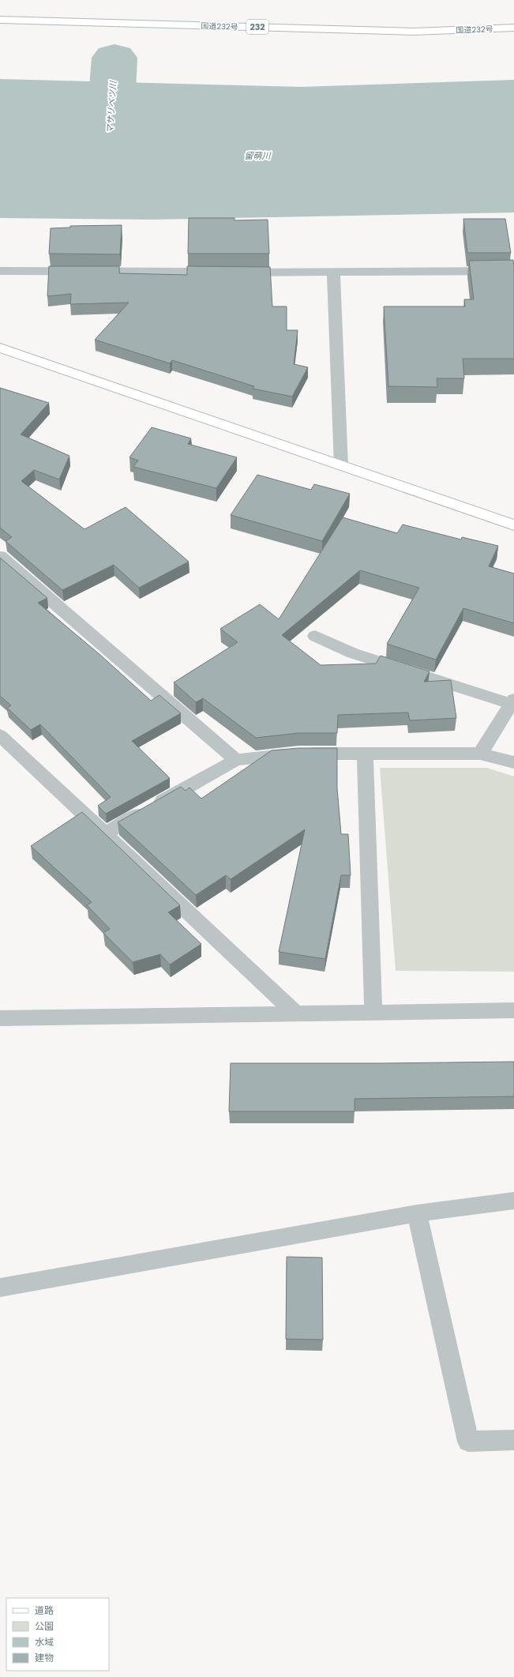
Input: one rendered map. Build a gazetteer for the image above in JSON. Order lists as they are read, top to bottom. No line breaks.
{"streets":{"main road":["国道232号","232"]},"water":["マサリベツ川","留萌川"],"legend":["道路","公園","水域","建物"]}
